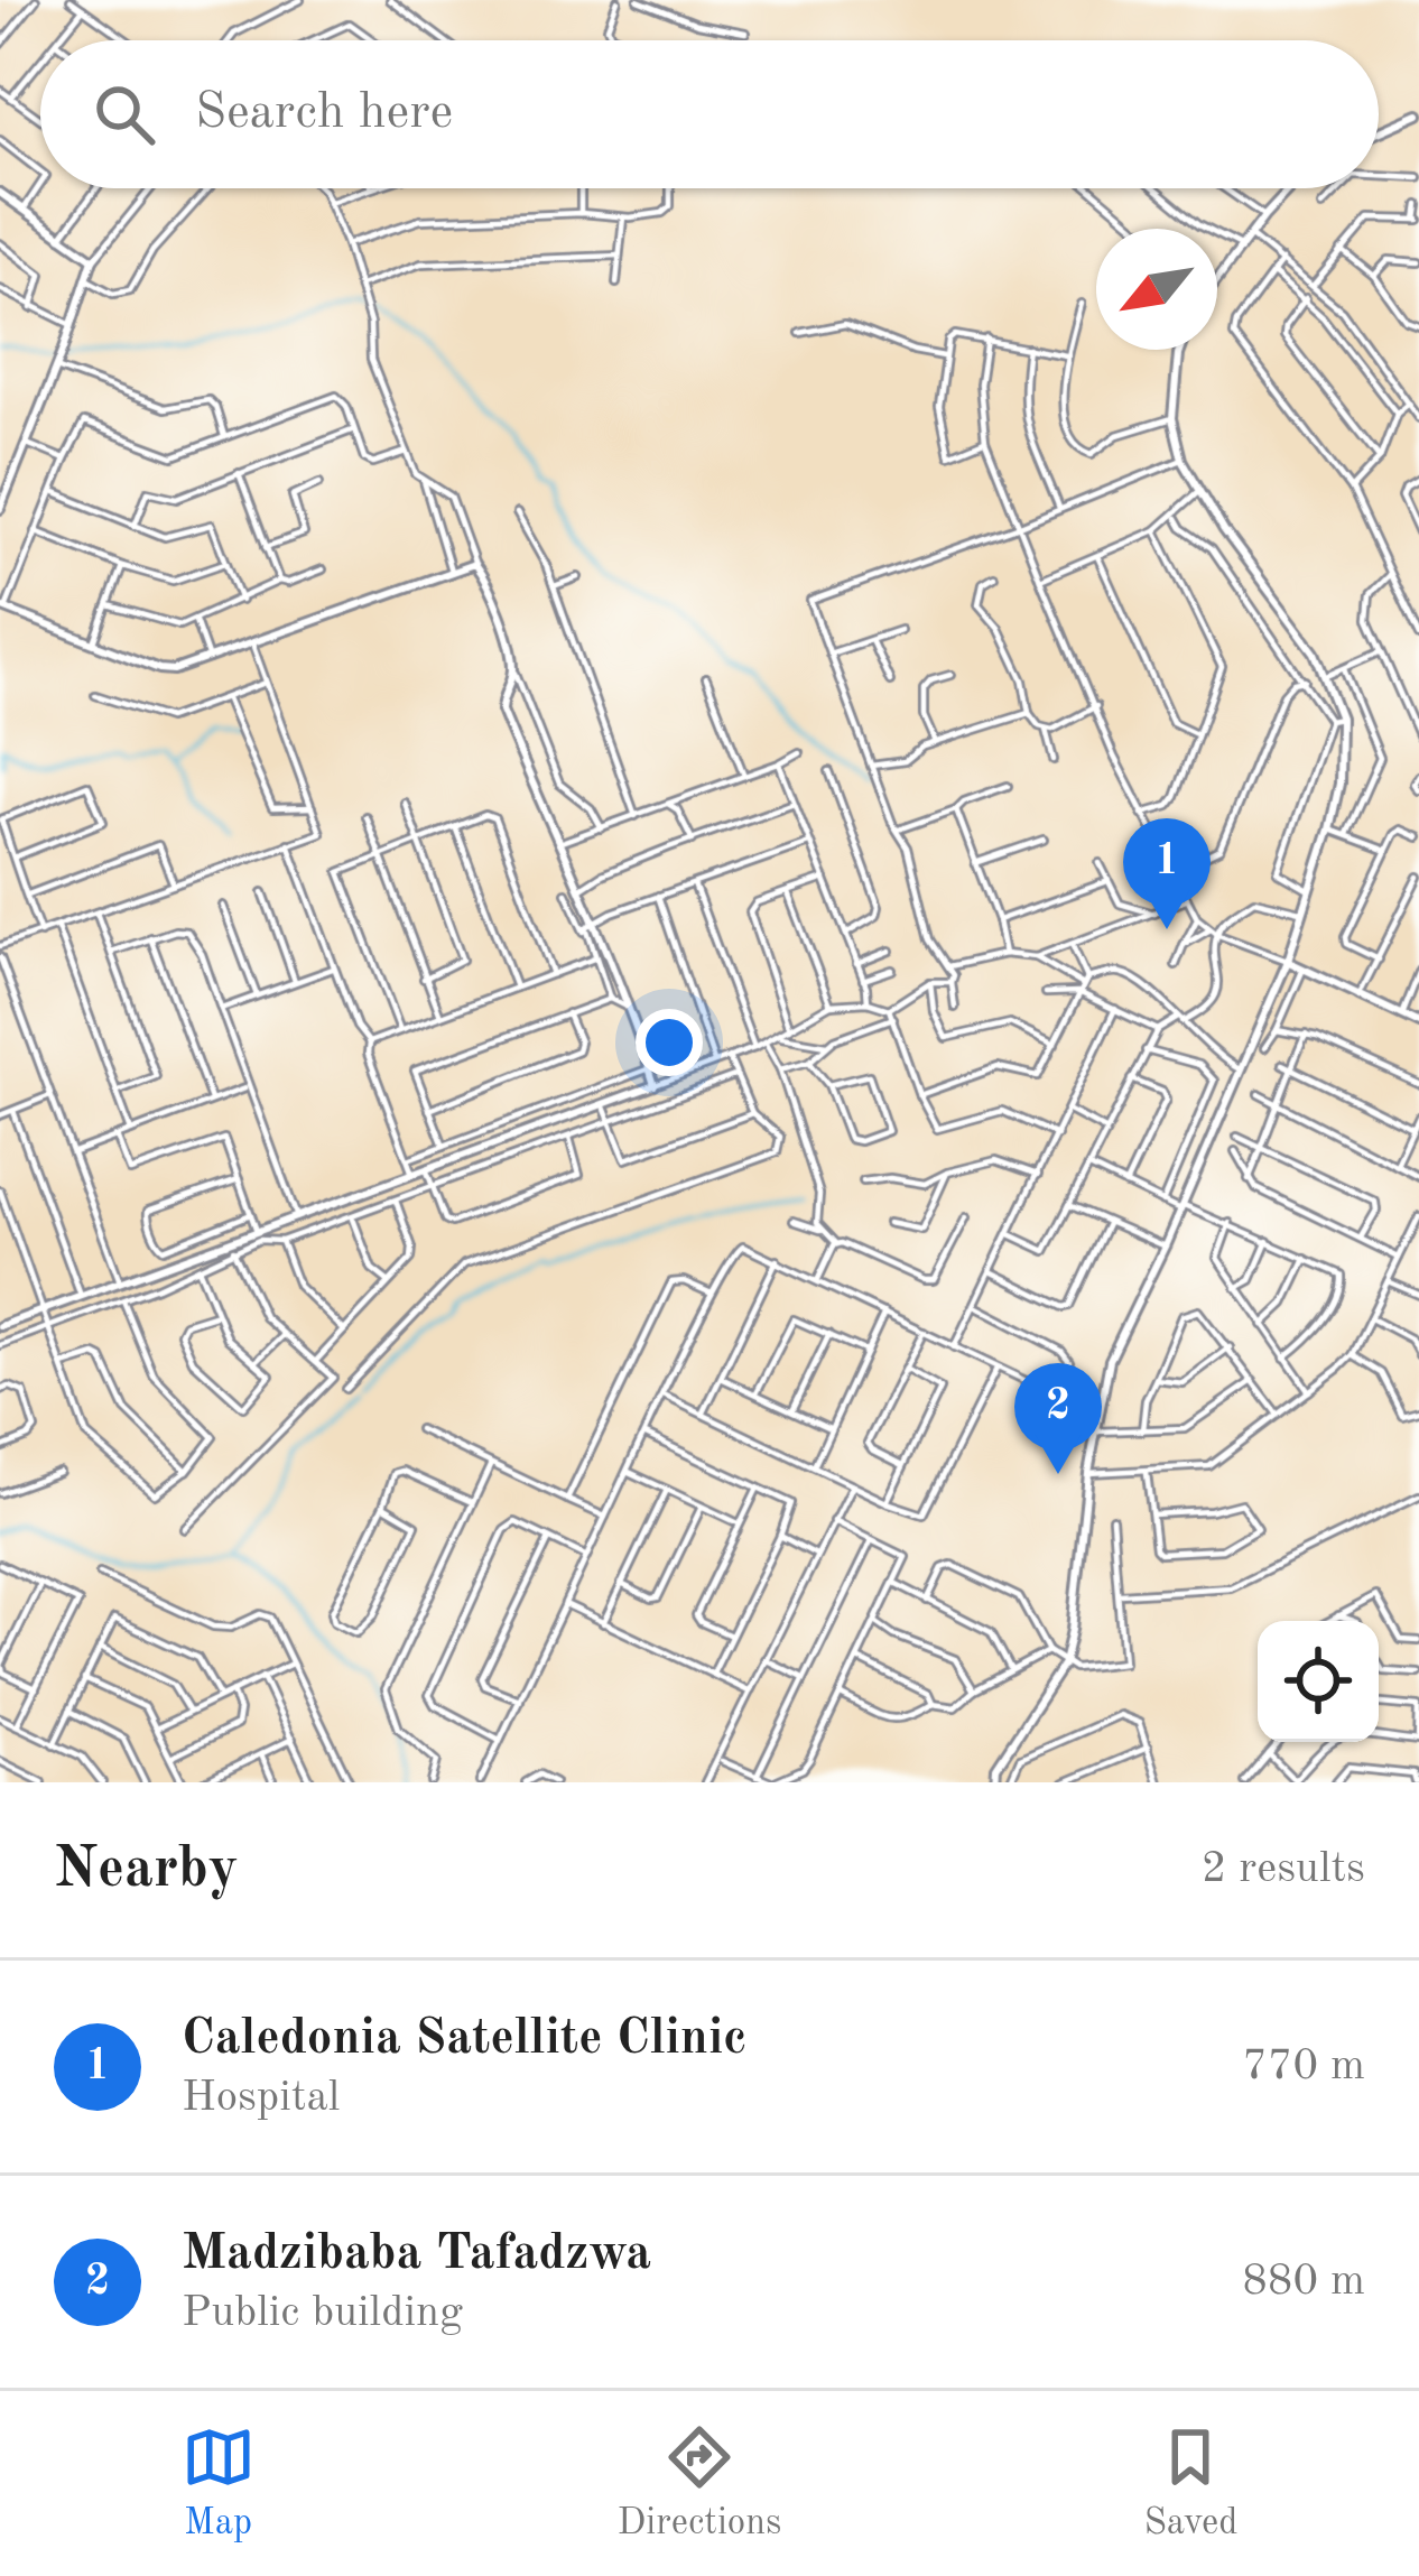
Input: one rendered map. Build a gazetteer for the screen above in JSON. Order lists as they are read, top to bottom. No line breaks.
{"north":"bottom left","page":{"search":"Search here","pins":["1","2"],"heading":["Nearby","2 results"],"list":[{"mark":"1","name":"Caledonia Satellite Clinic","note":"Hospital","value":"770 m"},{"mark":"2","name":"Madzibaba Tafadzwa","note":"Public building","value":"880 m"}],"nav":["Map","Directions","Saved"]}}
